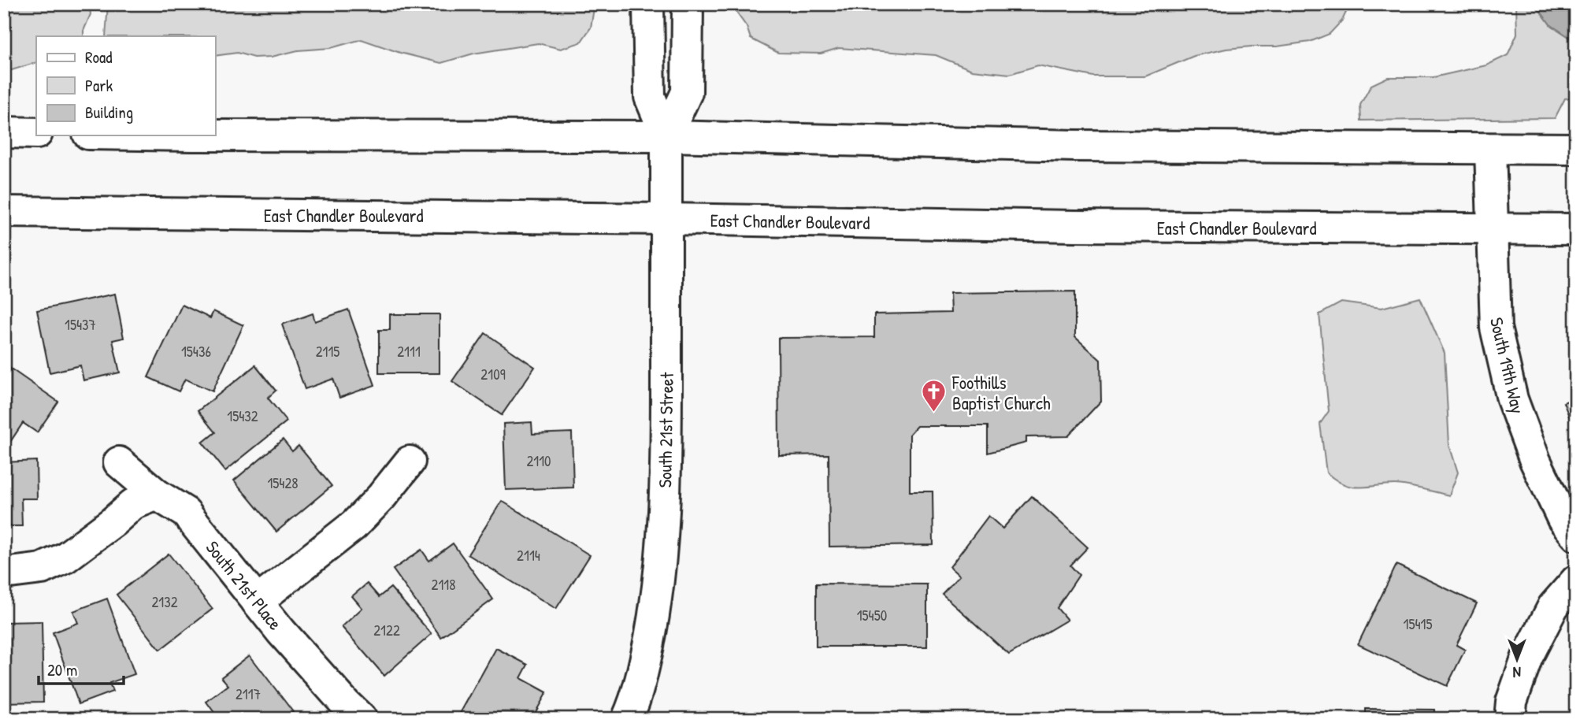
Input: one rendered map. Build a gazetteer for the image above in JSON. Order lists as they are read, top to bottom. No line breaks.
{"streets":{"main road":["East Chandler Boulevard","South 19th Way","South 21st Street","South 21st Place"]},"crossings":[["East Chandler Boulevard","South 19th Way"],["East Chandler Boulevard","South 21st Street"]],"places":{"church":["Foothills Baptist Church"]},"house_numbers":["15437","15436","2115","2111","2109","15432","2110","15428","2114","2118","2132","15450","15415","2122","2117"],"legend":["Road","Park","Building"],"scale_bar":"20 m","north":"bottom"}
